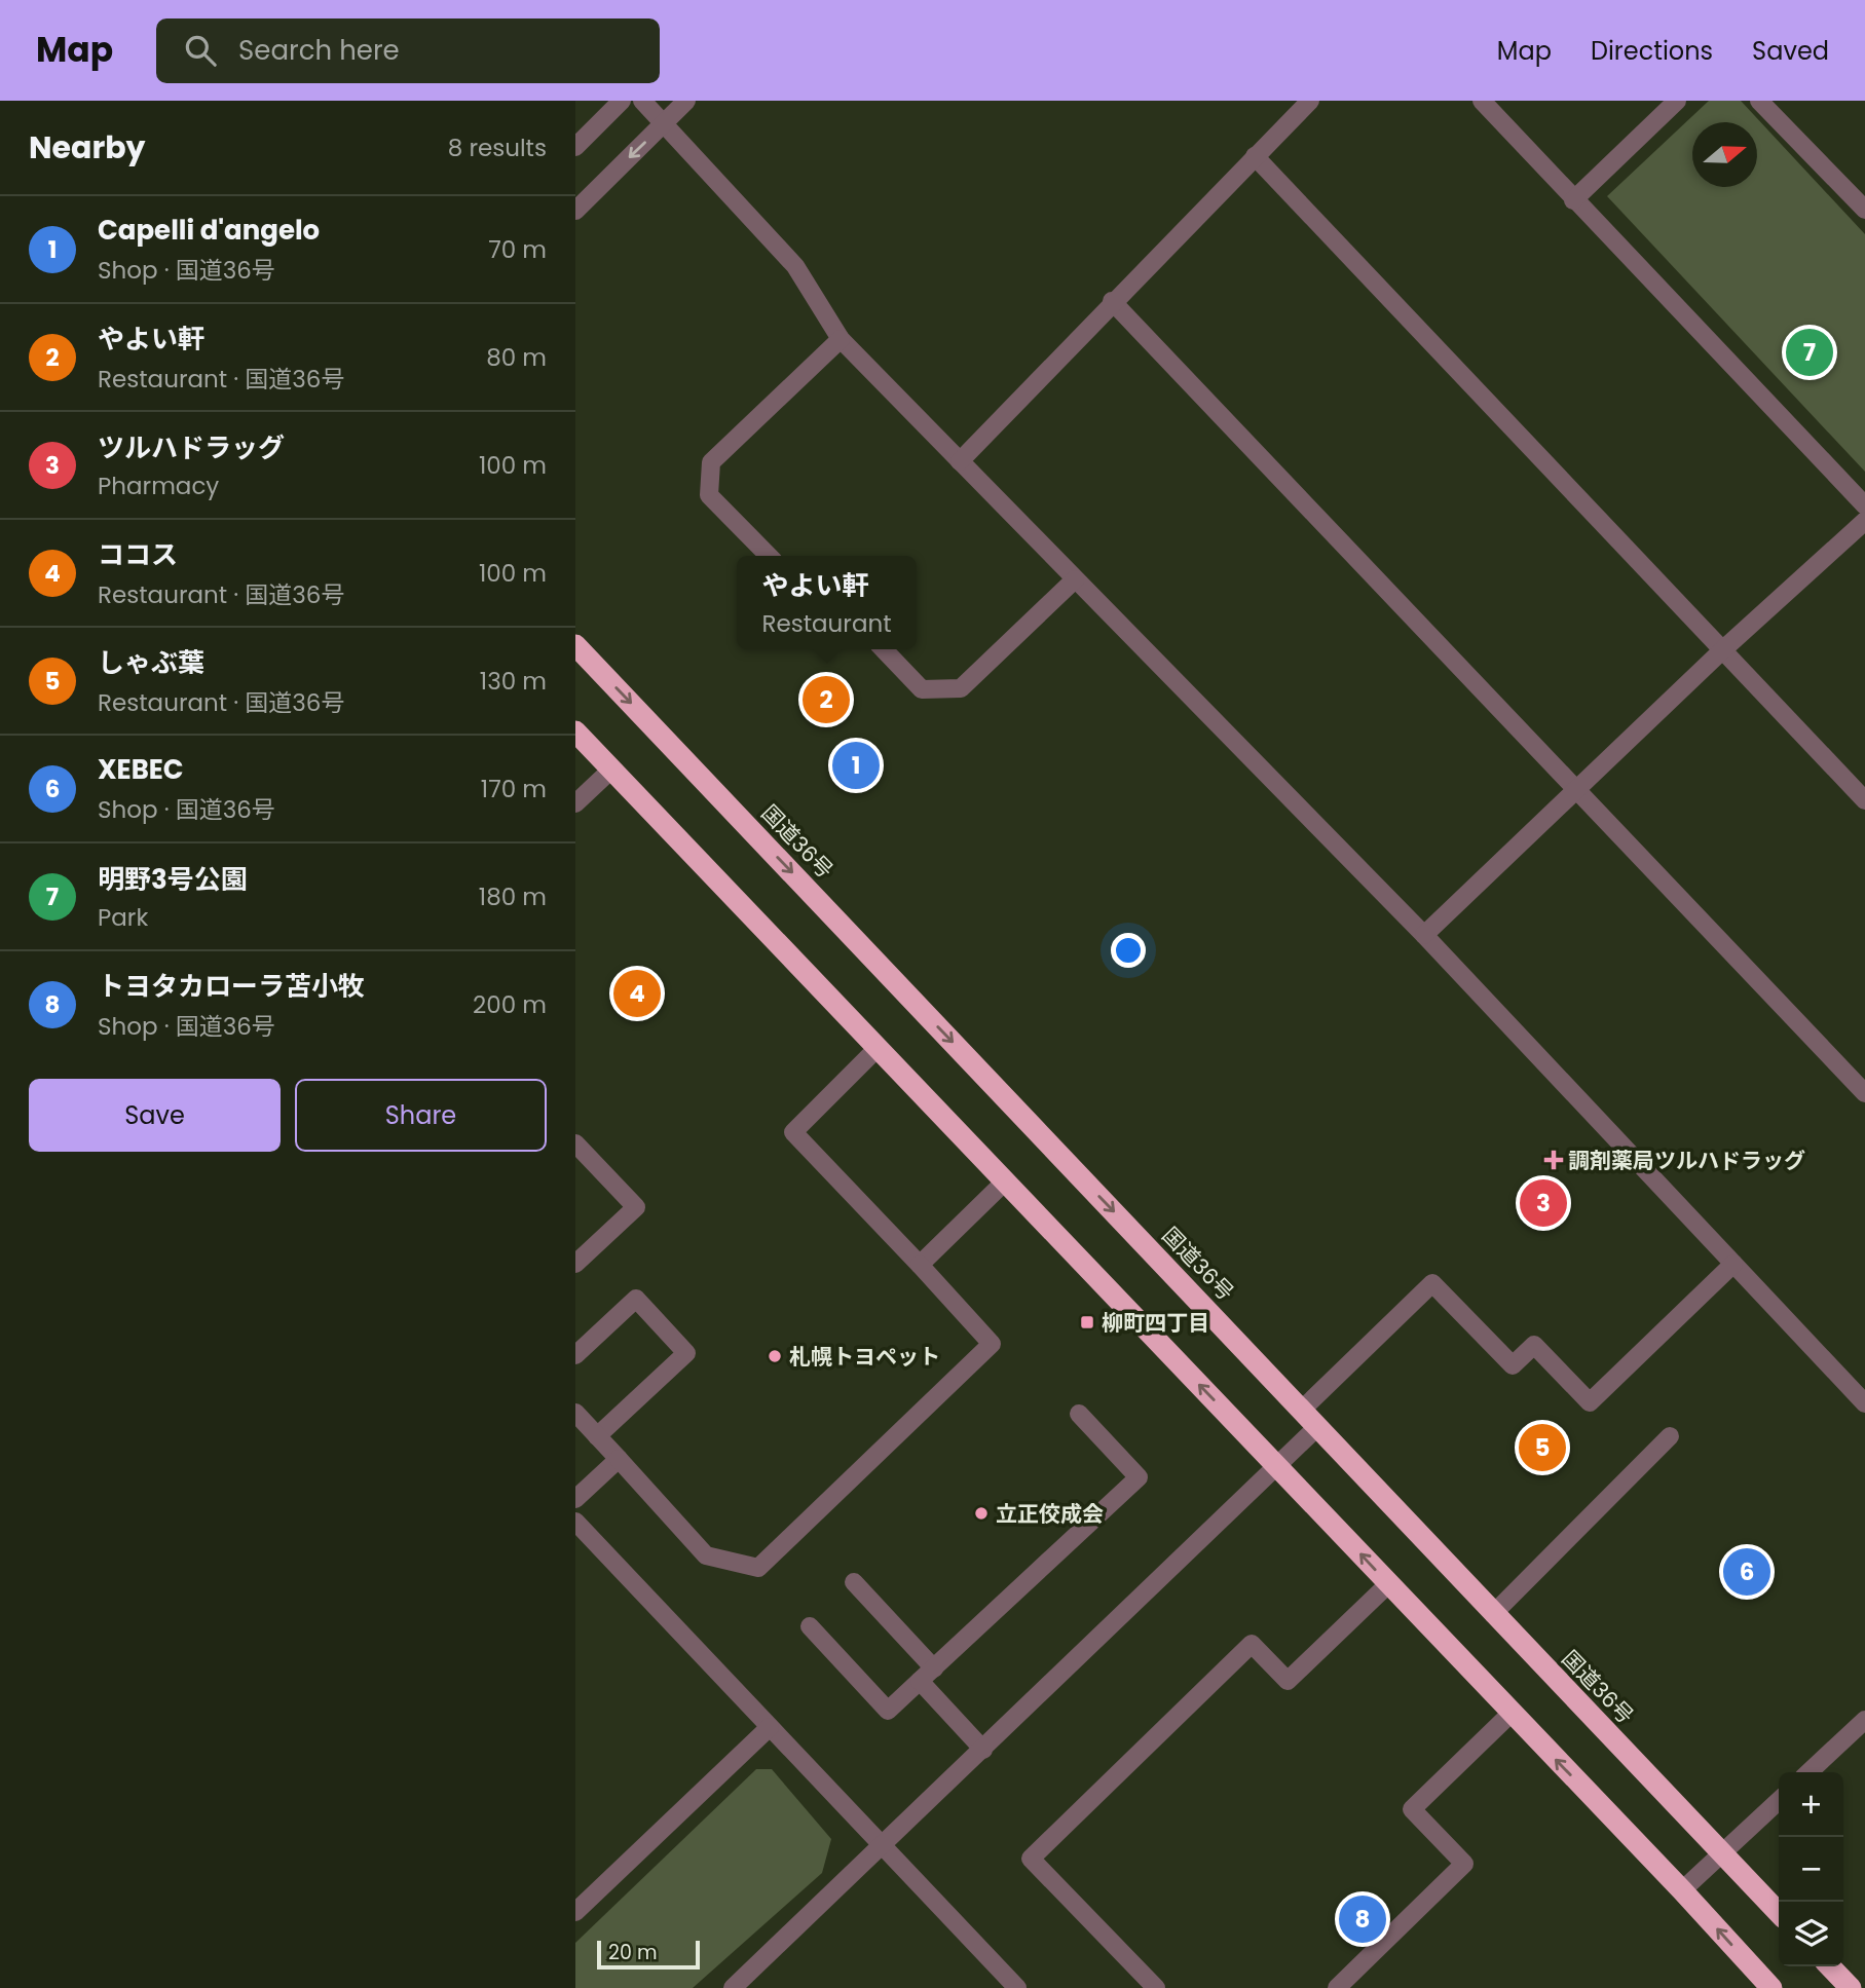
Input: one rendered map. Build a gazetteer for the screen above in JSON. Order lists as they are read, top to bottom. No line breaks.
{"streets":{"highway":["国道36号"]},"places":{"health":["調剤薬局ツルハドラッグ"],"transit":["柳町四丁目"],"other":["札幌トヨペット","立正佼成会"]},"scale_bar":"20 m","north":"right","page":{"header":"Map","search":"Search here","nav":["Map","Directions","Saved"],"heading":["Nearby","8 results"],"list":[{"mark":"1","name":"Capelli d'angelo","note":"Shop · 国道36号","value":"70 m"},{"mark":"2","name":"やよい軒","note":"Restaurant · 国道36号","value":"80 m"},{"mark":"3","name":"ツルハドラッグ","note":"Pharmacy","value":"100 m"},{"mark":"4","name":"ココス","note":"Restaurant · 国道36号","value":"100 m"},{"mark":"5","name":"しゃぶ葉","note":"Restaurant · 国道36号","value":"130 m"},{"mark":"6","name":"XEBEC","note":"Shop · 国道36号","value":"170 m"},{"mark":"7","name":"明野3号公園","note":"Park","value":"180 m"},{"mark":"8","name":"トヨタカローラ苫小牧","note":"Shop · 国道36号","value":"200 m"}],"pins":["7","2","1","4","3","5","6","8"],"popup":["やよい軒","Restaurant"],"buttons":["Save","Share"],"map_buttons":["+","−"],"scale":"20 m"}}
